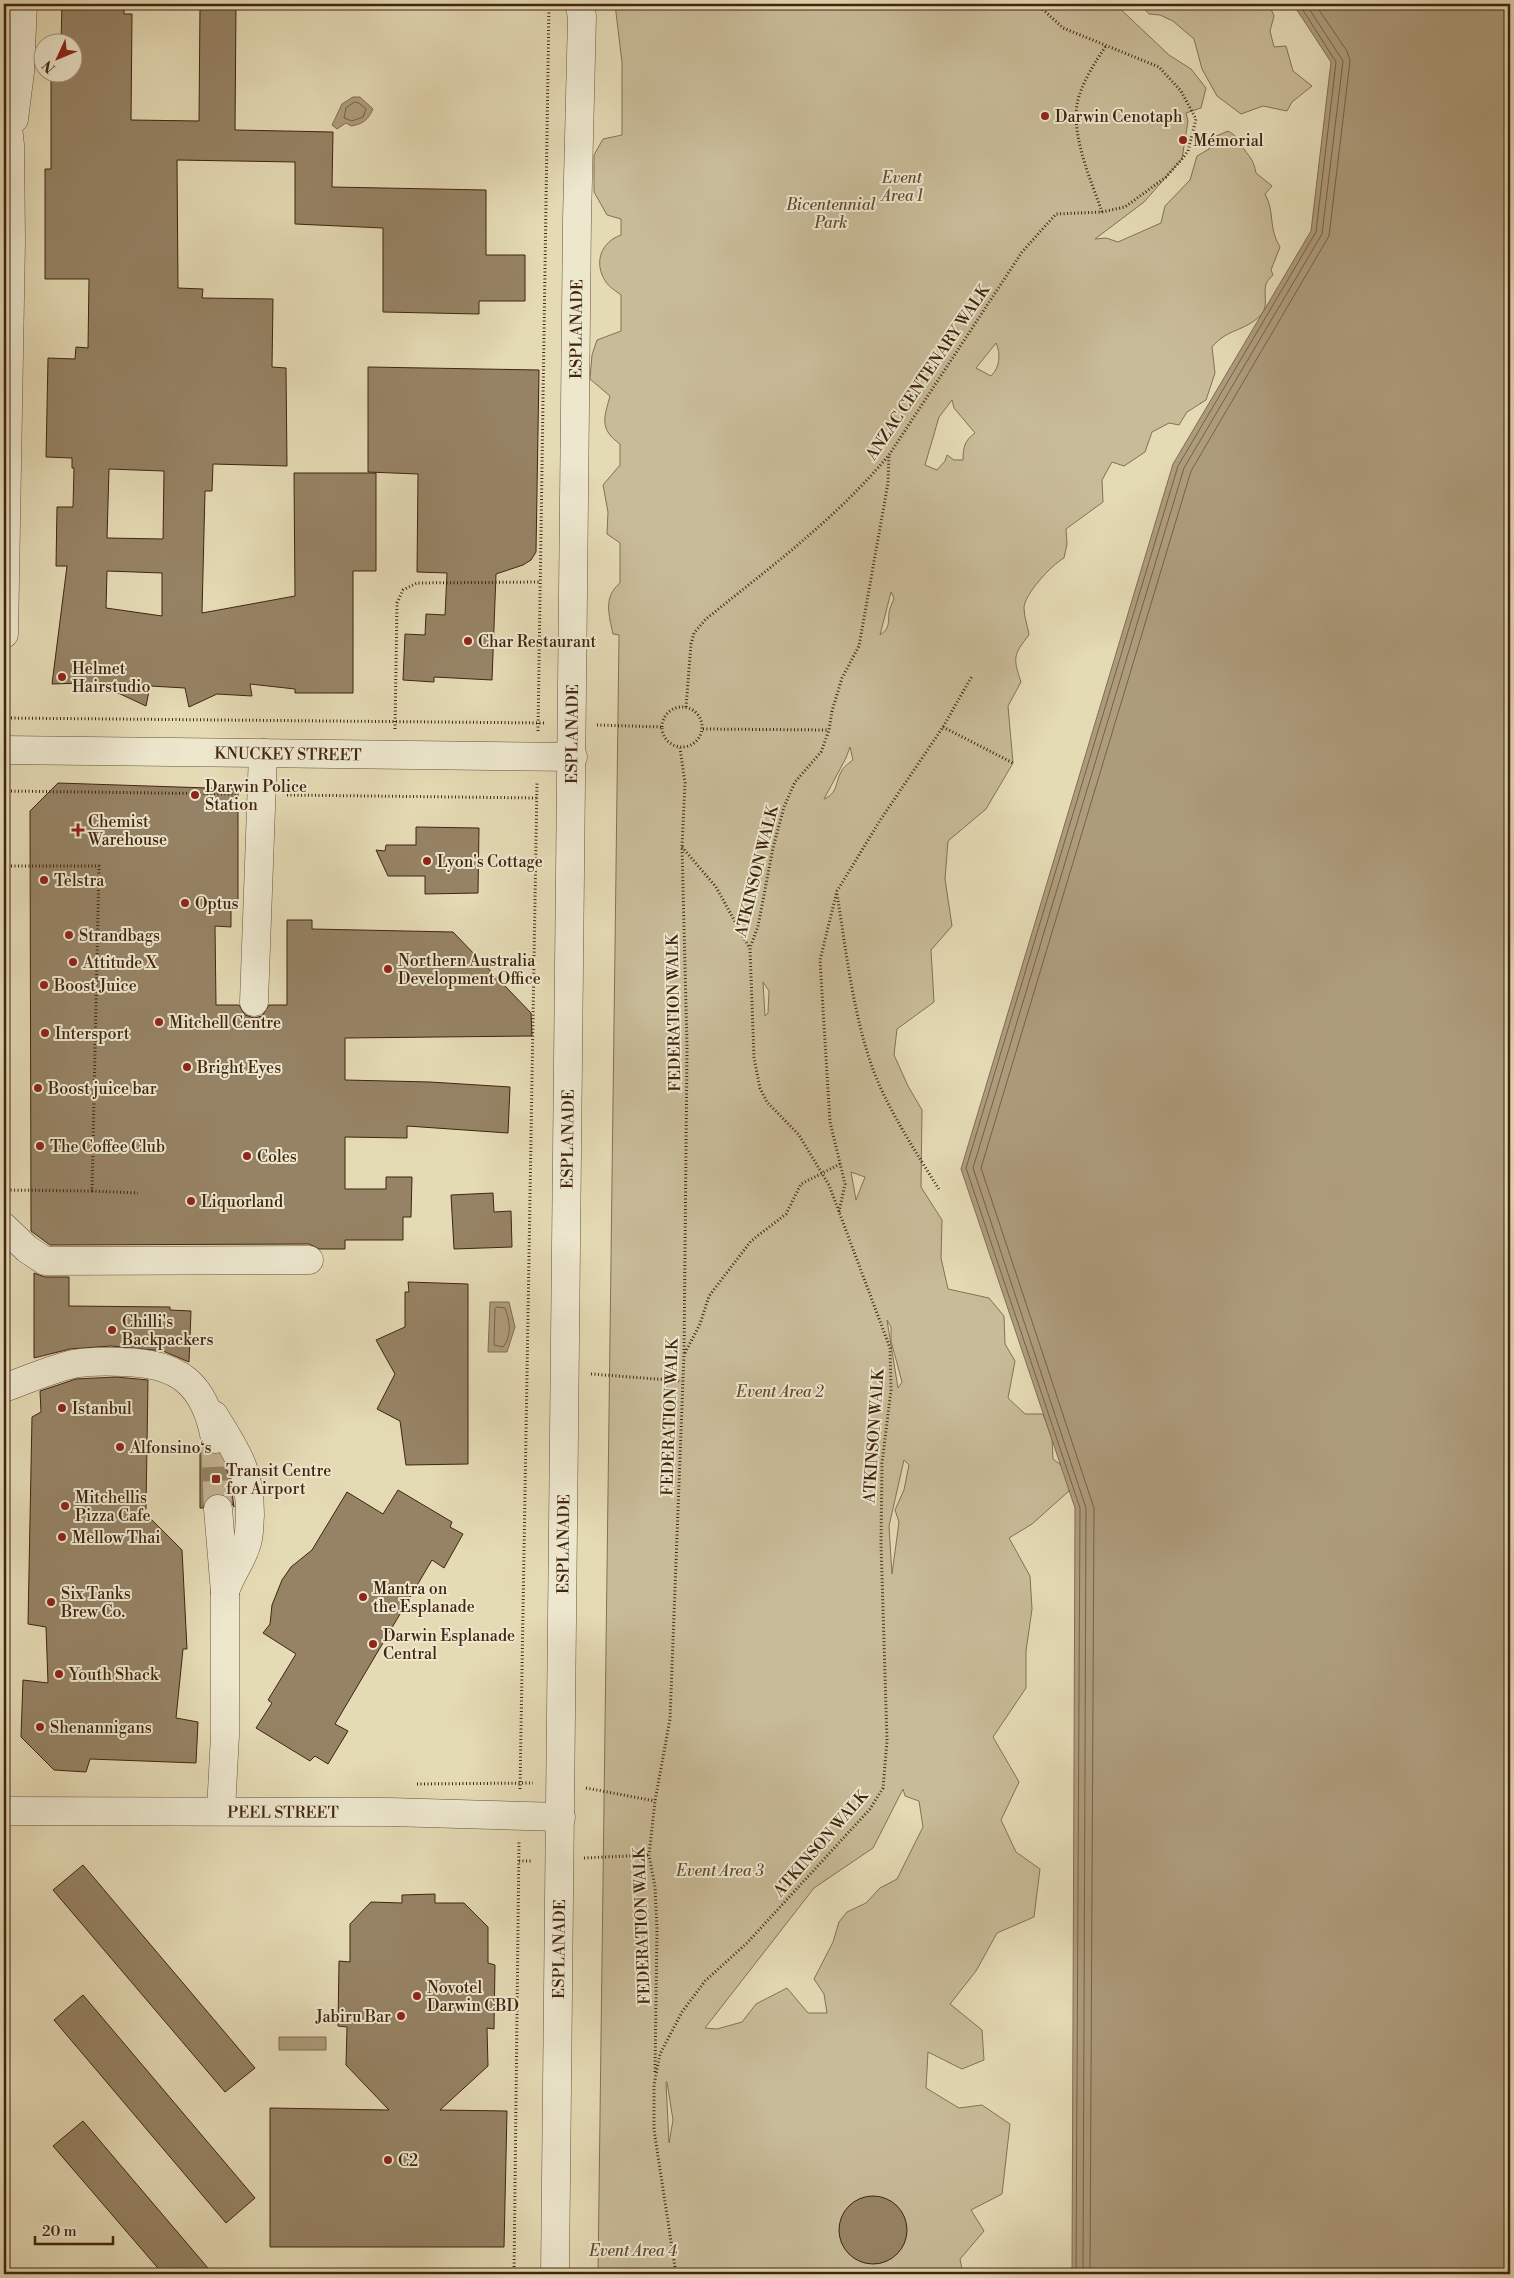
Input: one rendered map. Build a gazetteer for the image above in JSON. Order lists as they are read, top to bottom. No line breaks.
{"streets":{"street":["ESPLANADE","KNUCKEY STREET","PEEL STREET"],"path":["ANZAC CENTENARY WALK","ATKINSON WALK","FEDERATION WALK"]},"crossings":[["ESPLANADE","KNUCKEY STREET"],["ESPLANADE","PEEL STREET"],["ANZAC CENTENARY WALK","ATKINSON WALK"],["ANZAC CENTENARY WALK","FEDERATION WALK"],["ATKINSON WALK","FEDERATION WALK"]],"parks":["Event Area 1","Bicentennial Park","Event Area 2","Event Area 3","Event Area 4"],"places":{"other":["Darwin Cenotaph","Mémorial","Char Restaurant","Helmet Hairstudio","Darwin Police Station","Lyon's Cottage","Telstra","Optus","Strandbags","Attitude X","Northern Australia Development Office","Boost Juice","Mitchell Centre","Intersport","Bright Eyes","Boost juice bar","The Coffee Club","Coles","Liquorland","Chilli's Backpackers","Istanbul","Alfonsino‘s","Mitchellis Pizza Cafe","Mellow Thai","Mantra on the Esplanade","Six Tanks Brew Co.","Darwin Esplanade Central","Youth Shack","Shenannigans","Novotel Darwin CBD","Jabiru Bar","C2"],"health":["Chemist Warehouse"],"transit":["Transit Centre for Airport"]},"scale_bar":"20 m","north":"bottom left"}
